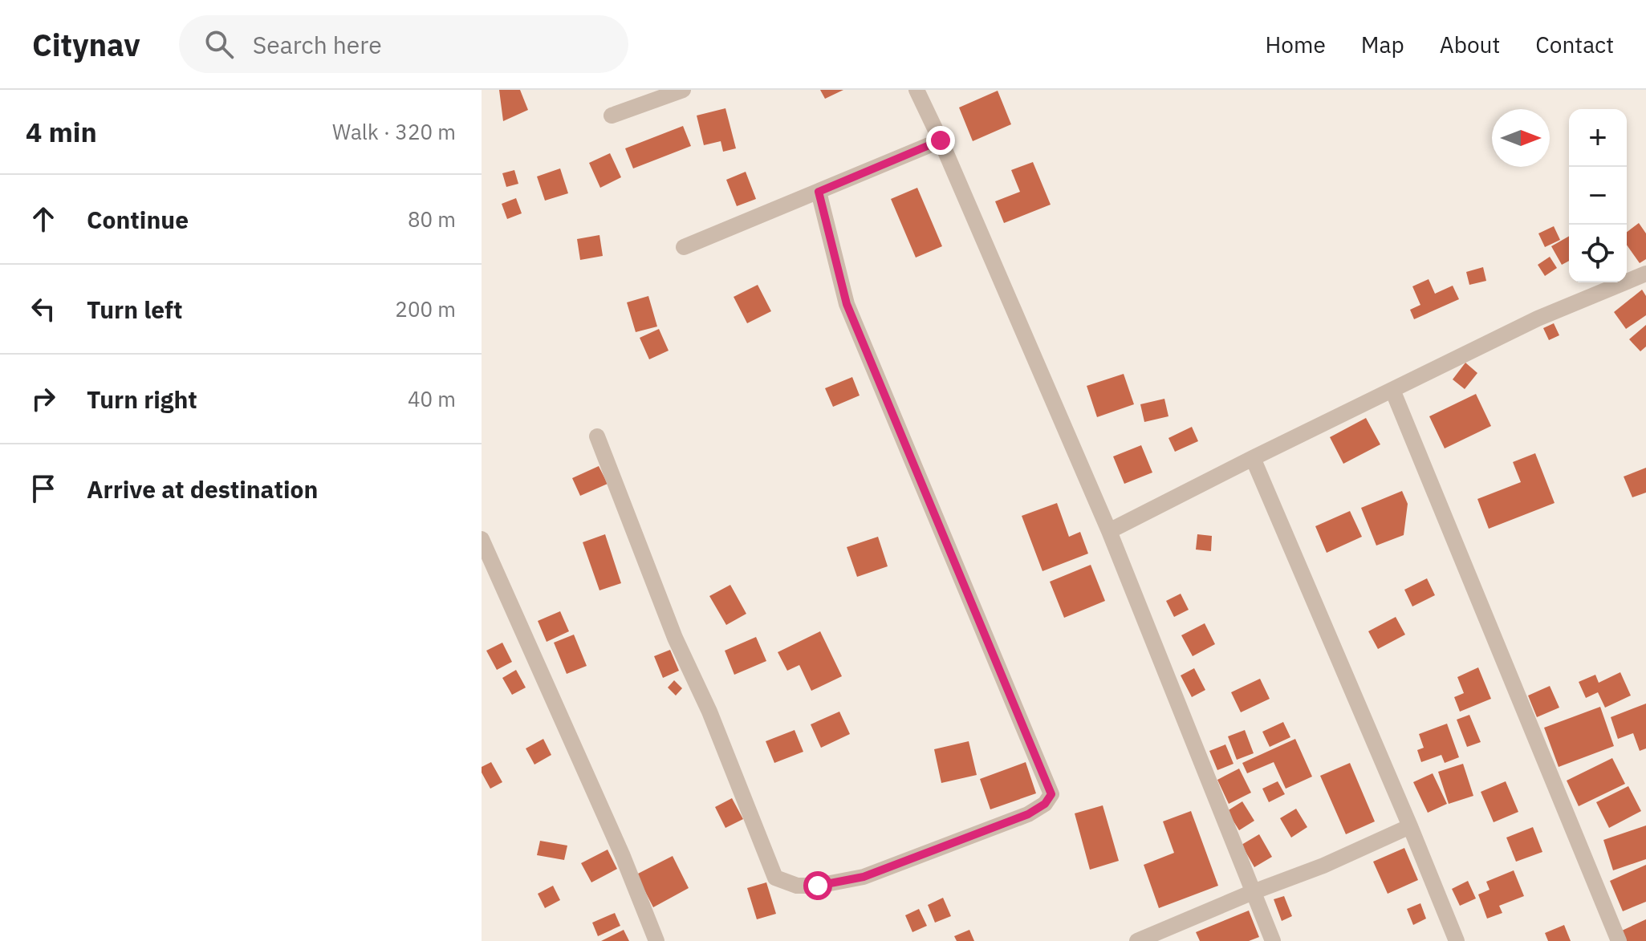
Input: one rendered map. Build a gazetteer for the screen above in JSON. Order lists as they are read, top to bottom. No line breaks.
{"north":"right","page":{"header":"Citynav","search":"Search here","nav":["Home","Map","About","Contact"],"heading":["4 min","Walk · 320 m"],"map_buttons":["+","−"],"list":[["Continue","80 m"],["Turn left","200 m"],["Turn right","40 m"],"Arrive at destination"]}}
